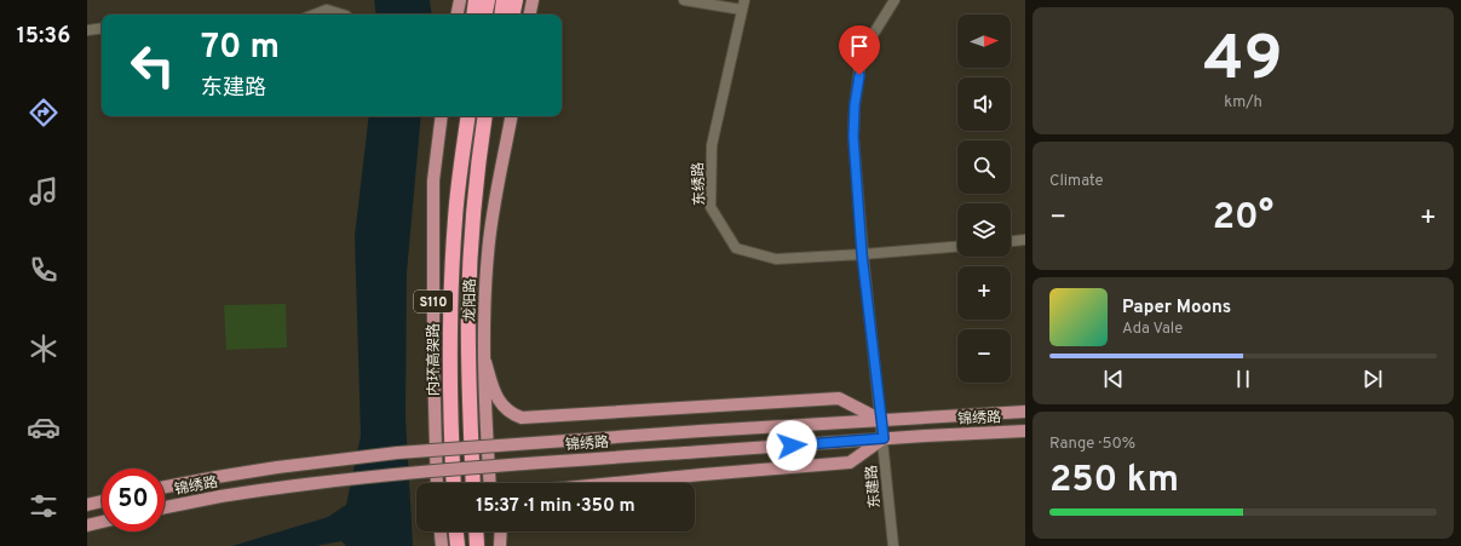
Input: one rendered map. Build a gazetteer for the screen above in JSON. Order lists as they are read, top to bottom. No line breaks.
{"streets":{"highway":["内环高架路"],"main road":["龙阳路","S110","锦绣路"],"street":["东绣路","东建路"]},"crossings":[["东绣路","东建路"],["锦绣路","东建路"]],"north":"right","page":{"tabs":"15:36","tile":[["49","km/h"],"Climate",["Range · 50%","250 km"]],"map_buttons":["+","−"],"turn":["70 m","东建路"],"heat":["−","20°","+"],"song":["Paper Moons","Ada Vale"],"limit":"50","trip":"15:37 · 1 min · 350 m"}}
